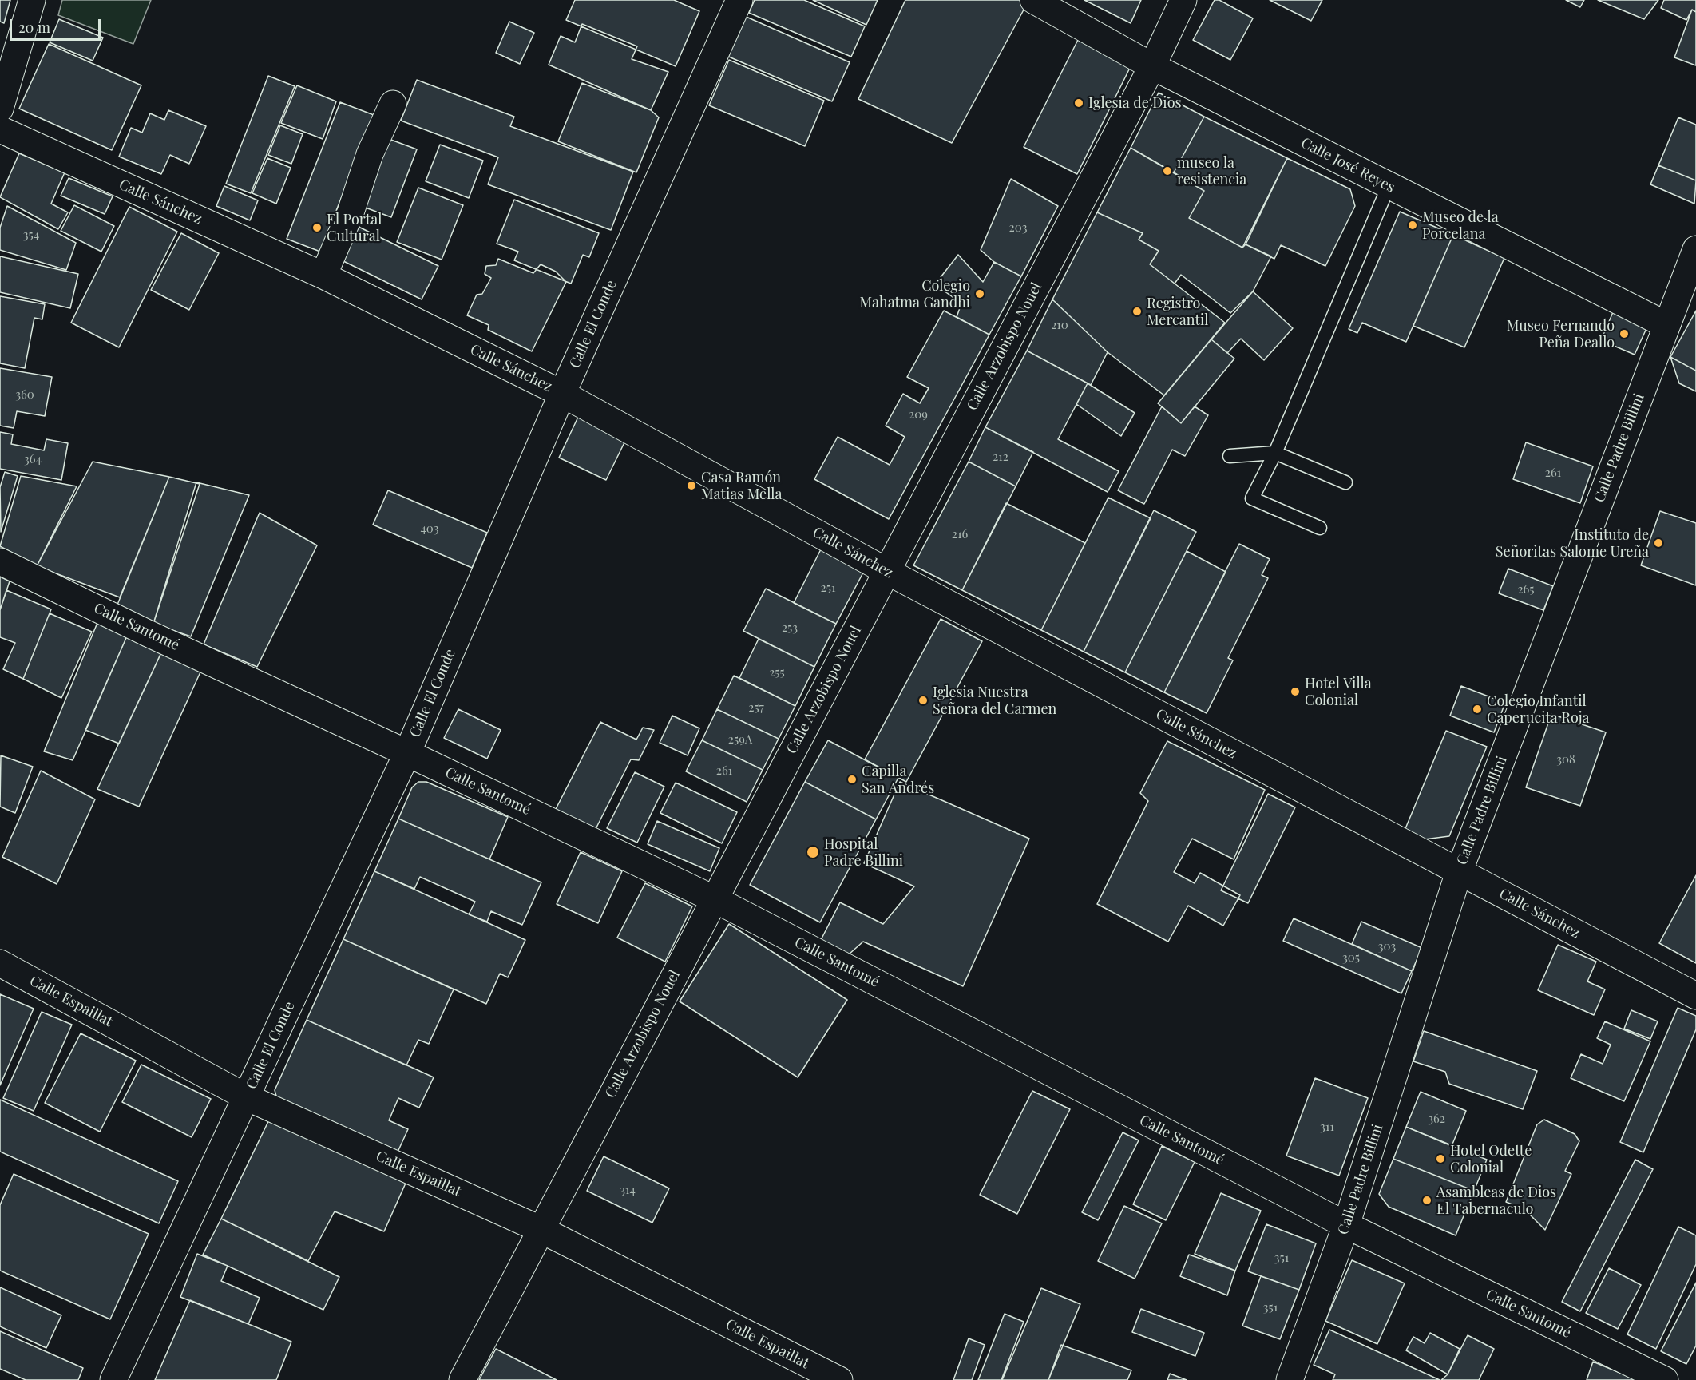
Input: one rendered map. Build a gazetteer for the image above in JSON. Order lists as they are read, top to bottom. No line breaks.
{"streets":{"street":["Calle José Reyes","Calle Sánchez","Calle El Conde","Calle Arzobispo Nouel","Calle Padre Billini","Calle Santomé","Calle Espaillat"]},"crossings":[["Calle José Reyes","Calle Arzobispo Nouel"],["Calle José Reyes","Calle Padre Billini"],["Calle Sánchez","Calle El Conde"],["Calle Sánchez","Calle Arzobispo Nouel"],["Calle Sánchez","Calle Padre Billini"],["Calle El Conde","Calle Santomé"],["Calle El Conde","Calle Espaillat"],["Calle Arzobispo Nouel","Calle Santomé"],["Calle Arzobispo Nouel","Calle Espaillat"],["Calle Padre Billini","Calle Santomé"]],"places":["Iglesia de Dios","museo la resistencia","Museo de la Porcelana","El Portal Cultural","Colegio Mahatma Gandhi","Registro Mercantil","Museo Fernando Peña Deallo","Casa Ramón Matias Mella","Instituto de Señoritas Salome Ureña","Hotel Villa Colonial","Iglesia Nuestra Señora del Carmen","Colegio Infantil Caperucita Roja","Capilla San Andrés","Hospital Padre Billini","Hotel Odette Colonial","Asambleas de Dios El Tabernaculo"],"house_numbers":["203","354","210","360","209","212","364","261","403","216","251","265","253","255","257","259A","308","261","303","305","362","311","314","351","351"],"scale_bar":"20 m"}
